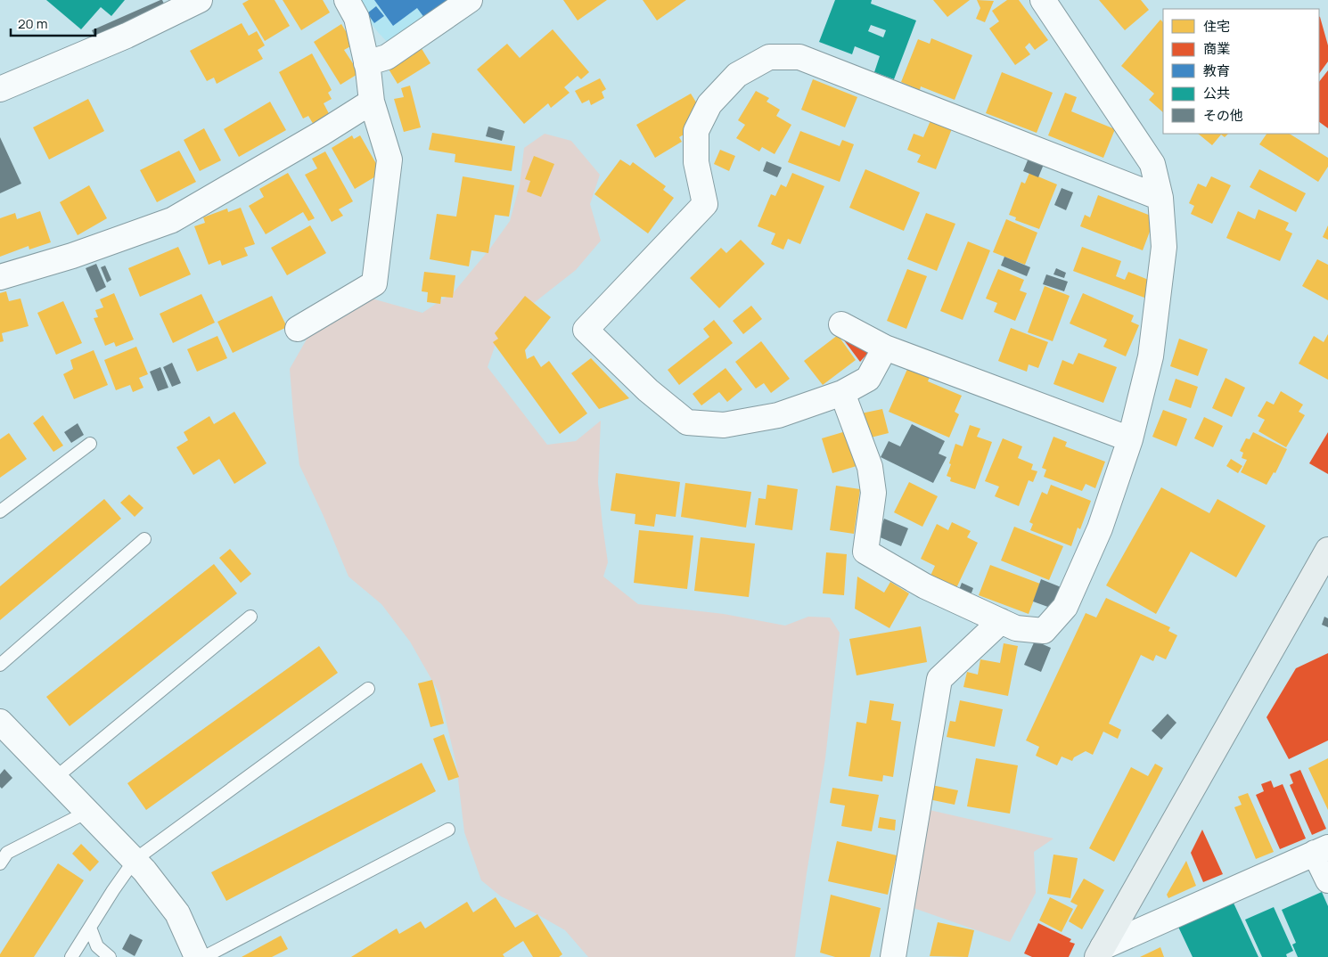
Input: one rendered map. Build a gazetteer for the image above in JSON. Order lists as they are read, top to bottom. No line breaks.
{"legend":["住宅","商業","教育","公共","その他"],"scale_bar":"20 m"}
